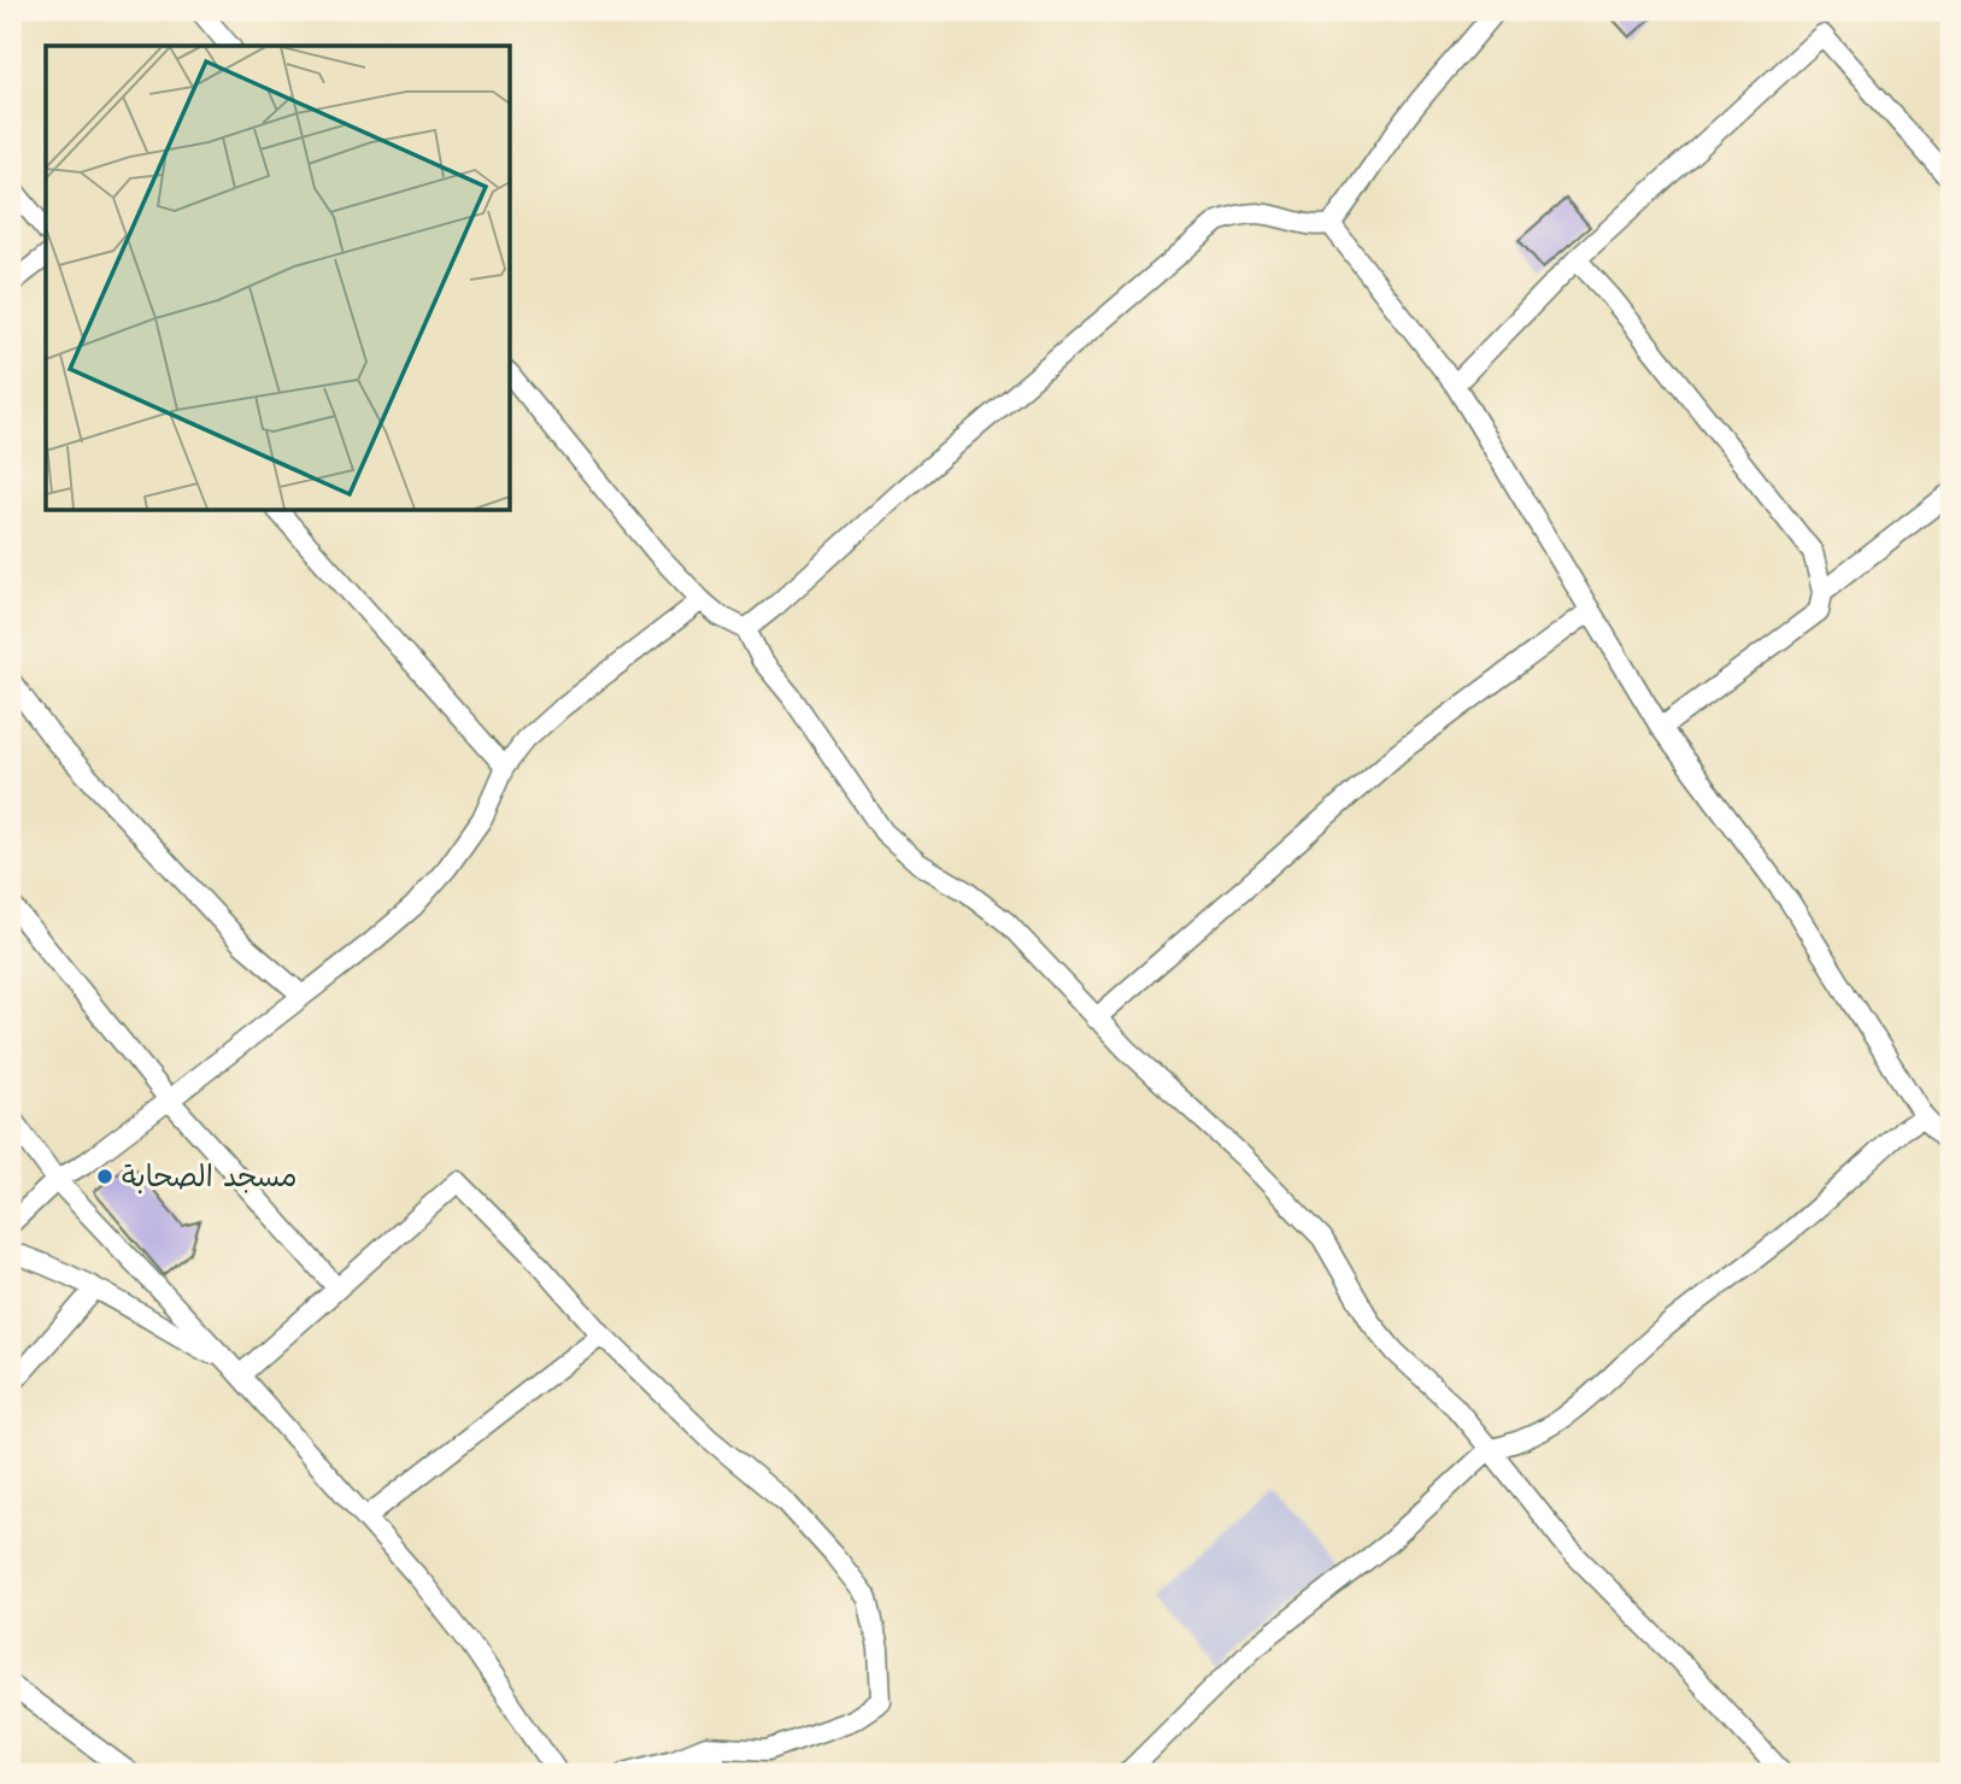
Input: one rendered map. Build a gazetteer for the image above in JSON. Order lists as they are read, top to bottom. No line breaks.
{"places":["مسجد الصحابة"]}
